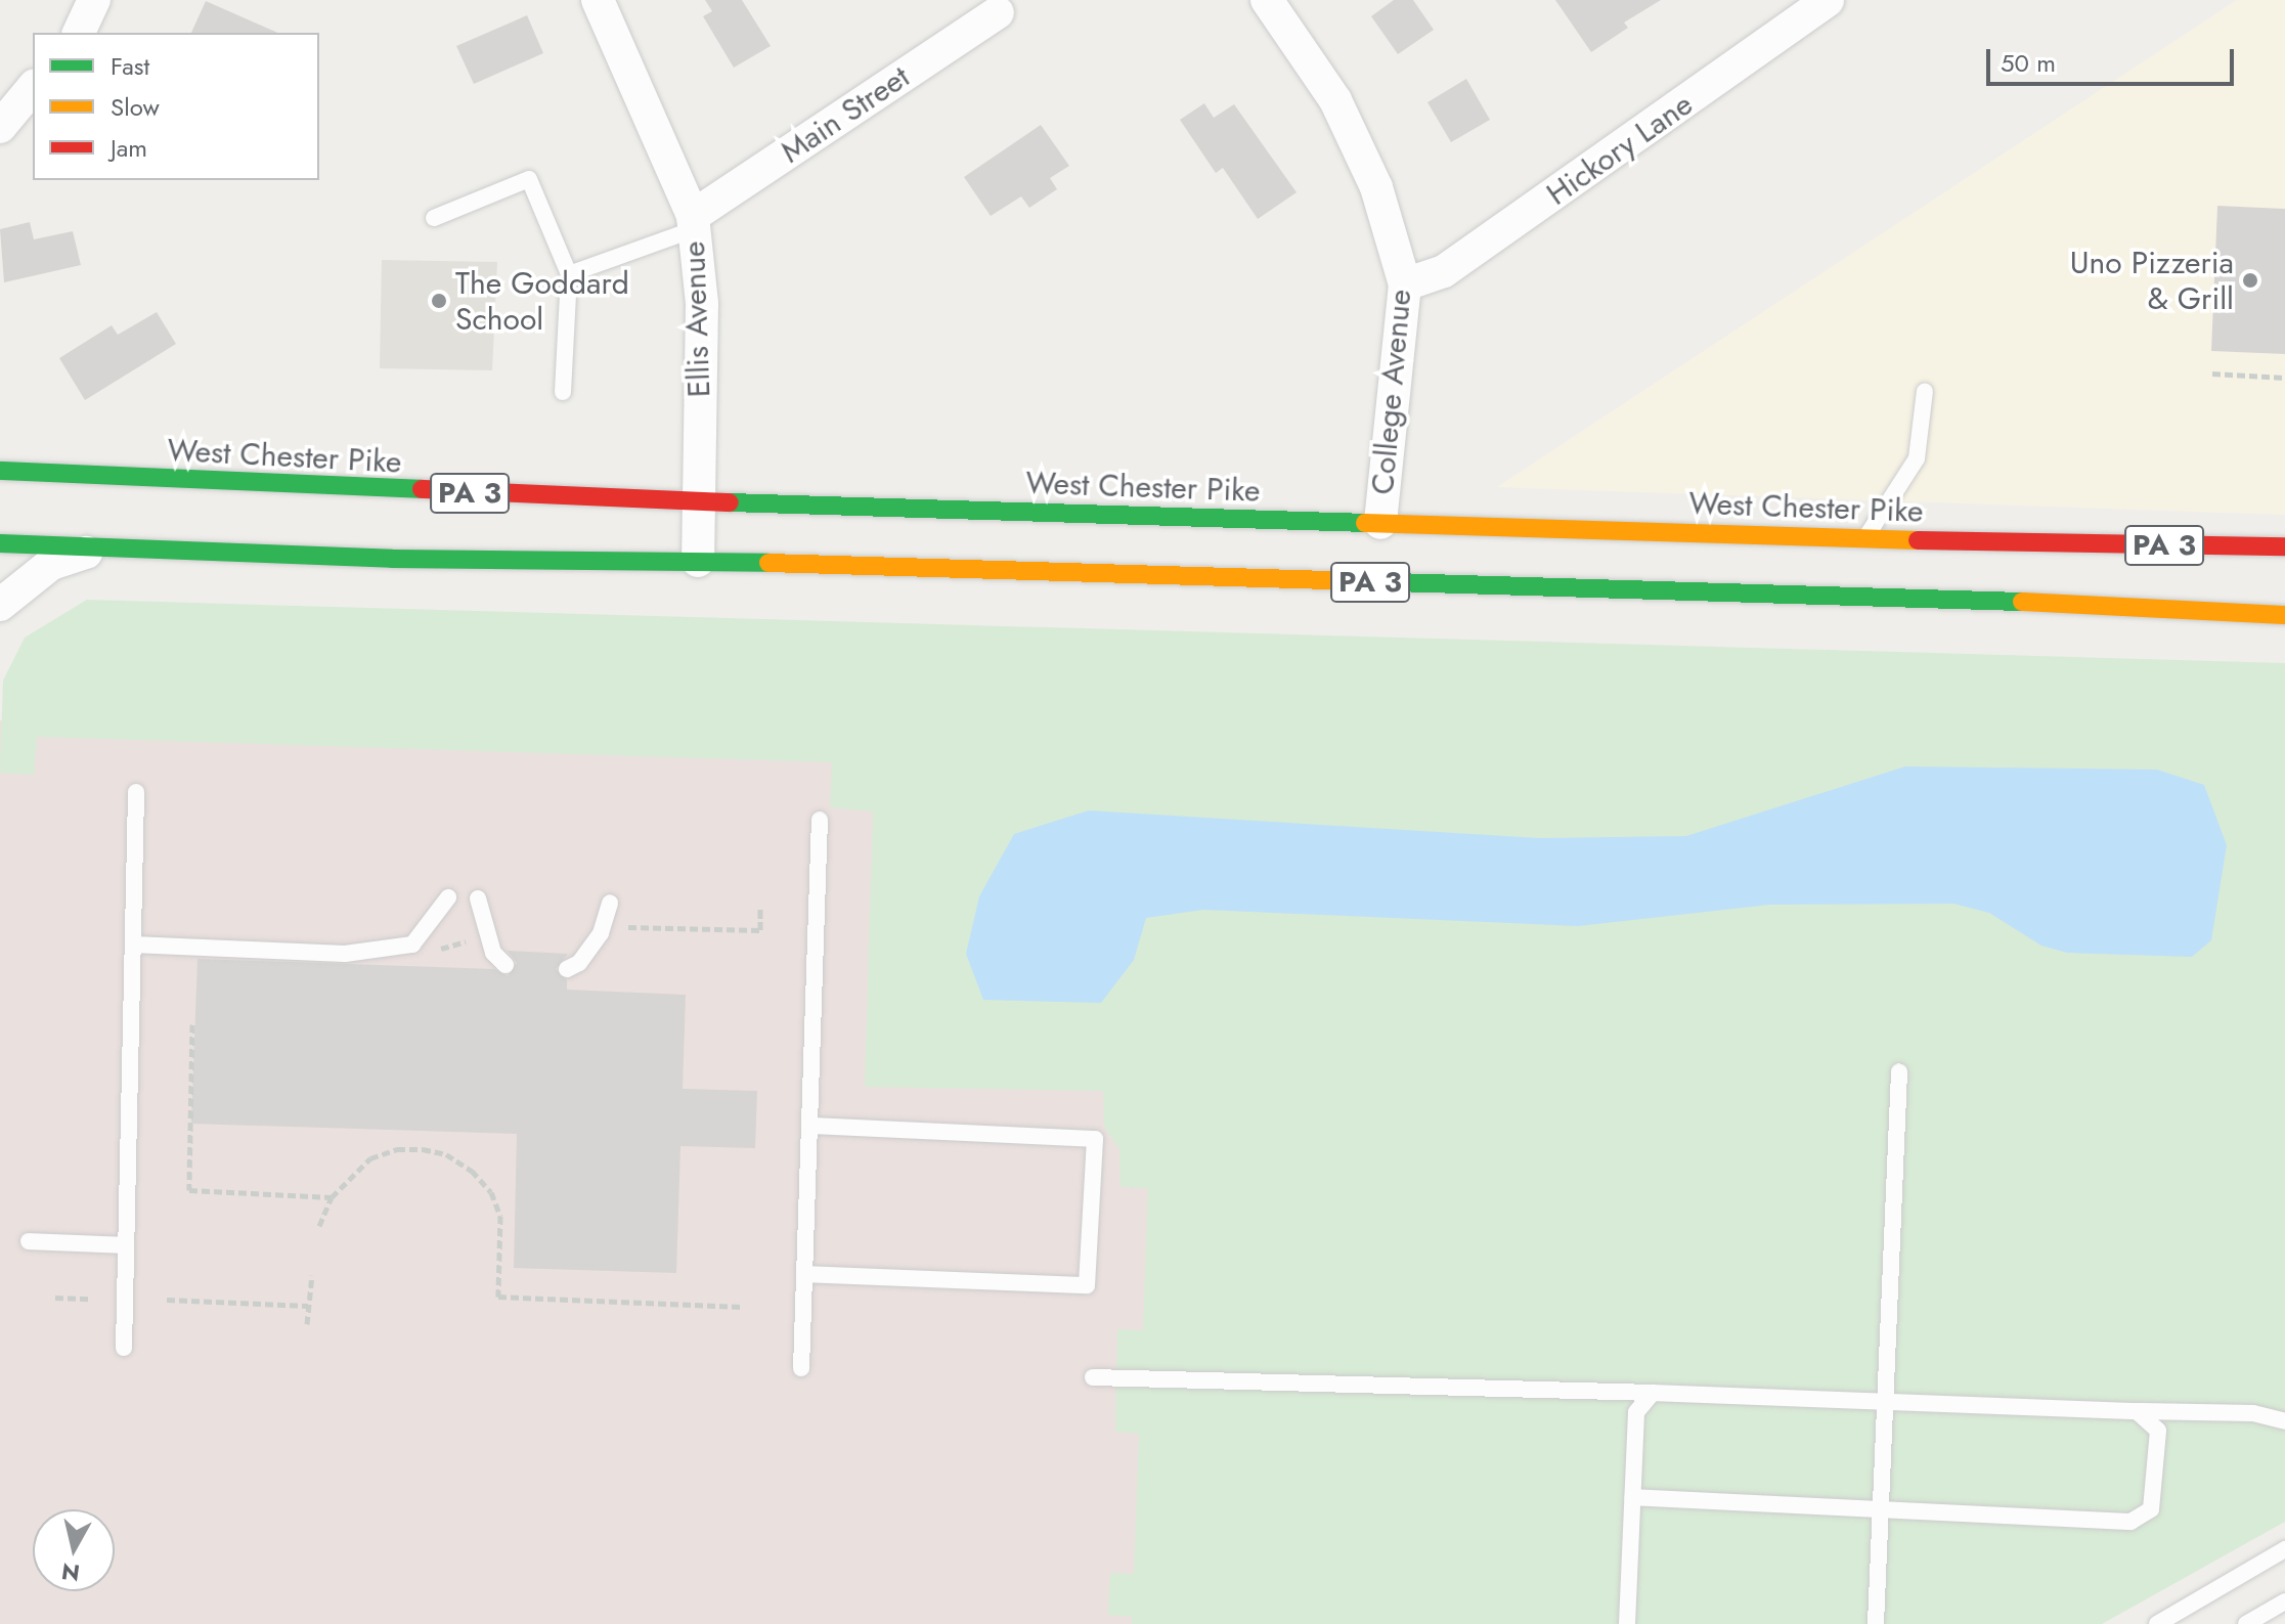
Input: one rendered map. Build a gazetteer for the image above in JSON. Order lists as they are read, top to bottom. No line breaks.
{"streets":{"highway":["West Chester Pike","PA 3"],"street":["Main Street","Hickory Lane","Ellis Avenue","College Avenue"]},"crossings":[["Main Street","Ellis Avenue"],["Hickory Lane","College Avenue"],["Ellis Avenue","West Chester Pike"],["Ellis Avenue","PA 3"],["College Avenue","West Chester Pike"]],"places":["Uno Pizzeria & Grill","The Goddard School"],"legend":["Fast","Slow","Jam"],"scale_bar":"50 m","north":"bottom"}
